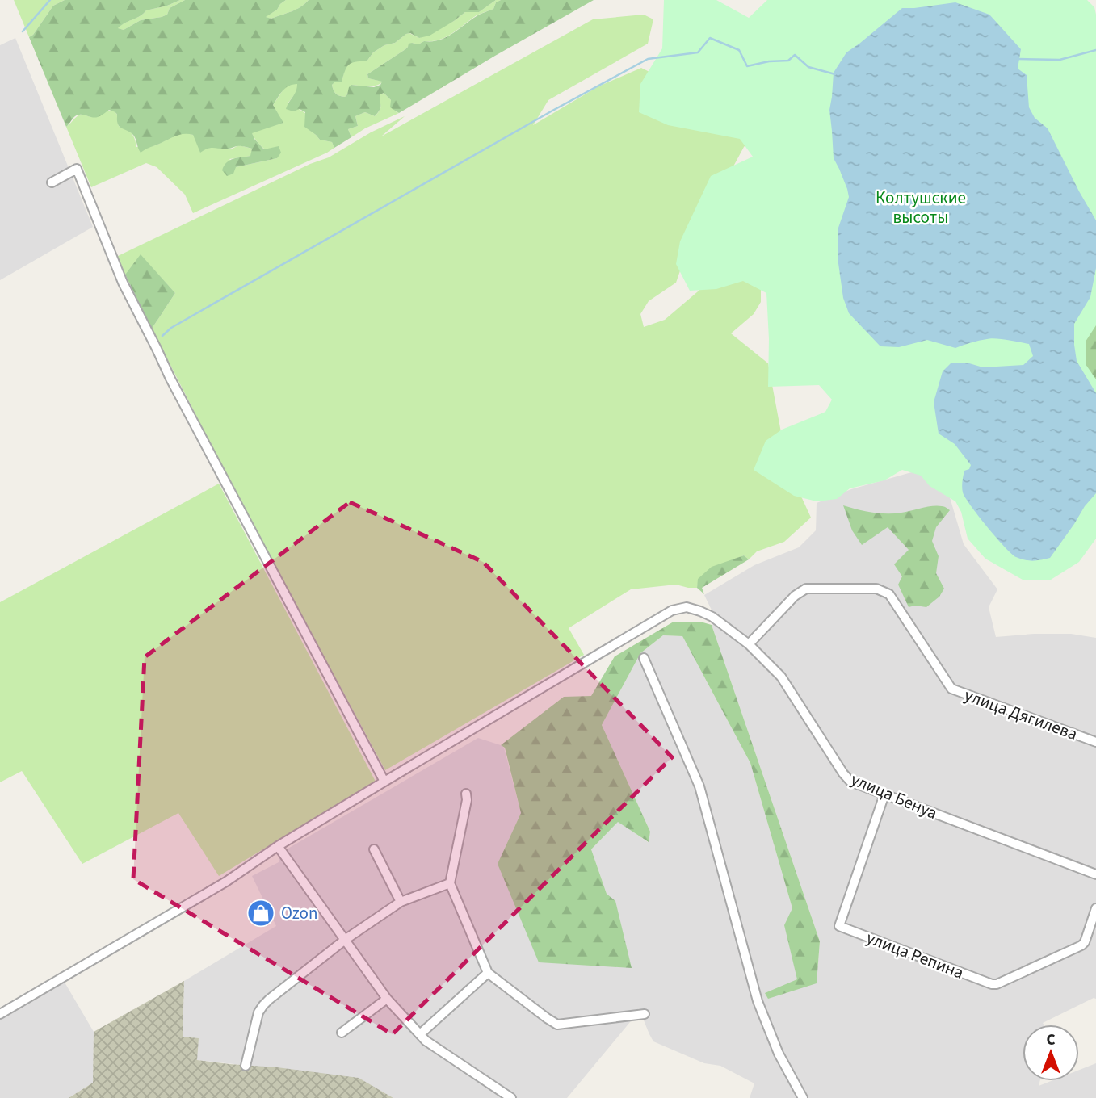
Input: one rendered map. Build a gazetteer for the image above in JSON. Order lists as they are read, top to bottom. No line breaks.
{"streets":{"street":["улица Дягилева","улица Бенуа","улица Репина"]},"crossings":[["улица Дягилева","улица Бенуа"],["улица Бенуа","улица Репина"]],"parks":["Колтушские высоты"],"places":{"shop":["Ozon"]},"north":"top"}
